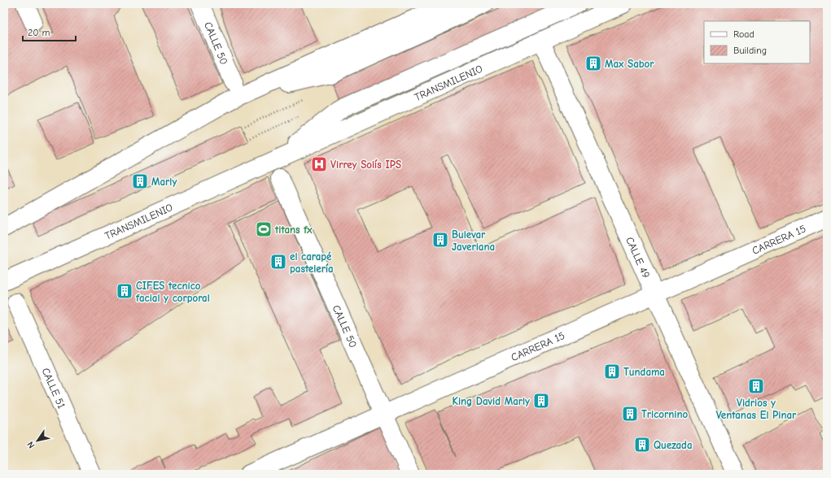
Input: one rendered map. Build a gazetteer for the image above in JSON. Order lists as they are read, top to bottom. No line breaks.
{"streets":{"street":["CALLE 50","TRANSMILENIO","CARRERA 15","CALLE 49","CALLE 51"]},"crossings":[["CALLE 50","CARRERA 15"],["TRANSMILENIO","CALLE 49"],["CARRERA 15","CALLE 49"]],"places":{"building":["Max Sabor","Marly","Bulevar Javeriana","el carapé pastelería","CIFES tecnico facial y corporal","Tundama","Vidrios y Ventanas El Pinar","King David Marly","Tricornino","Quezada"],"hospital":["Virrey Solís IPS"],"sports":["titans fx"]},"legend":["Road","Building"],"scale_bar":"20 m","north":"bottom left"}
